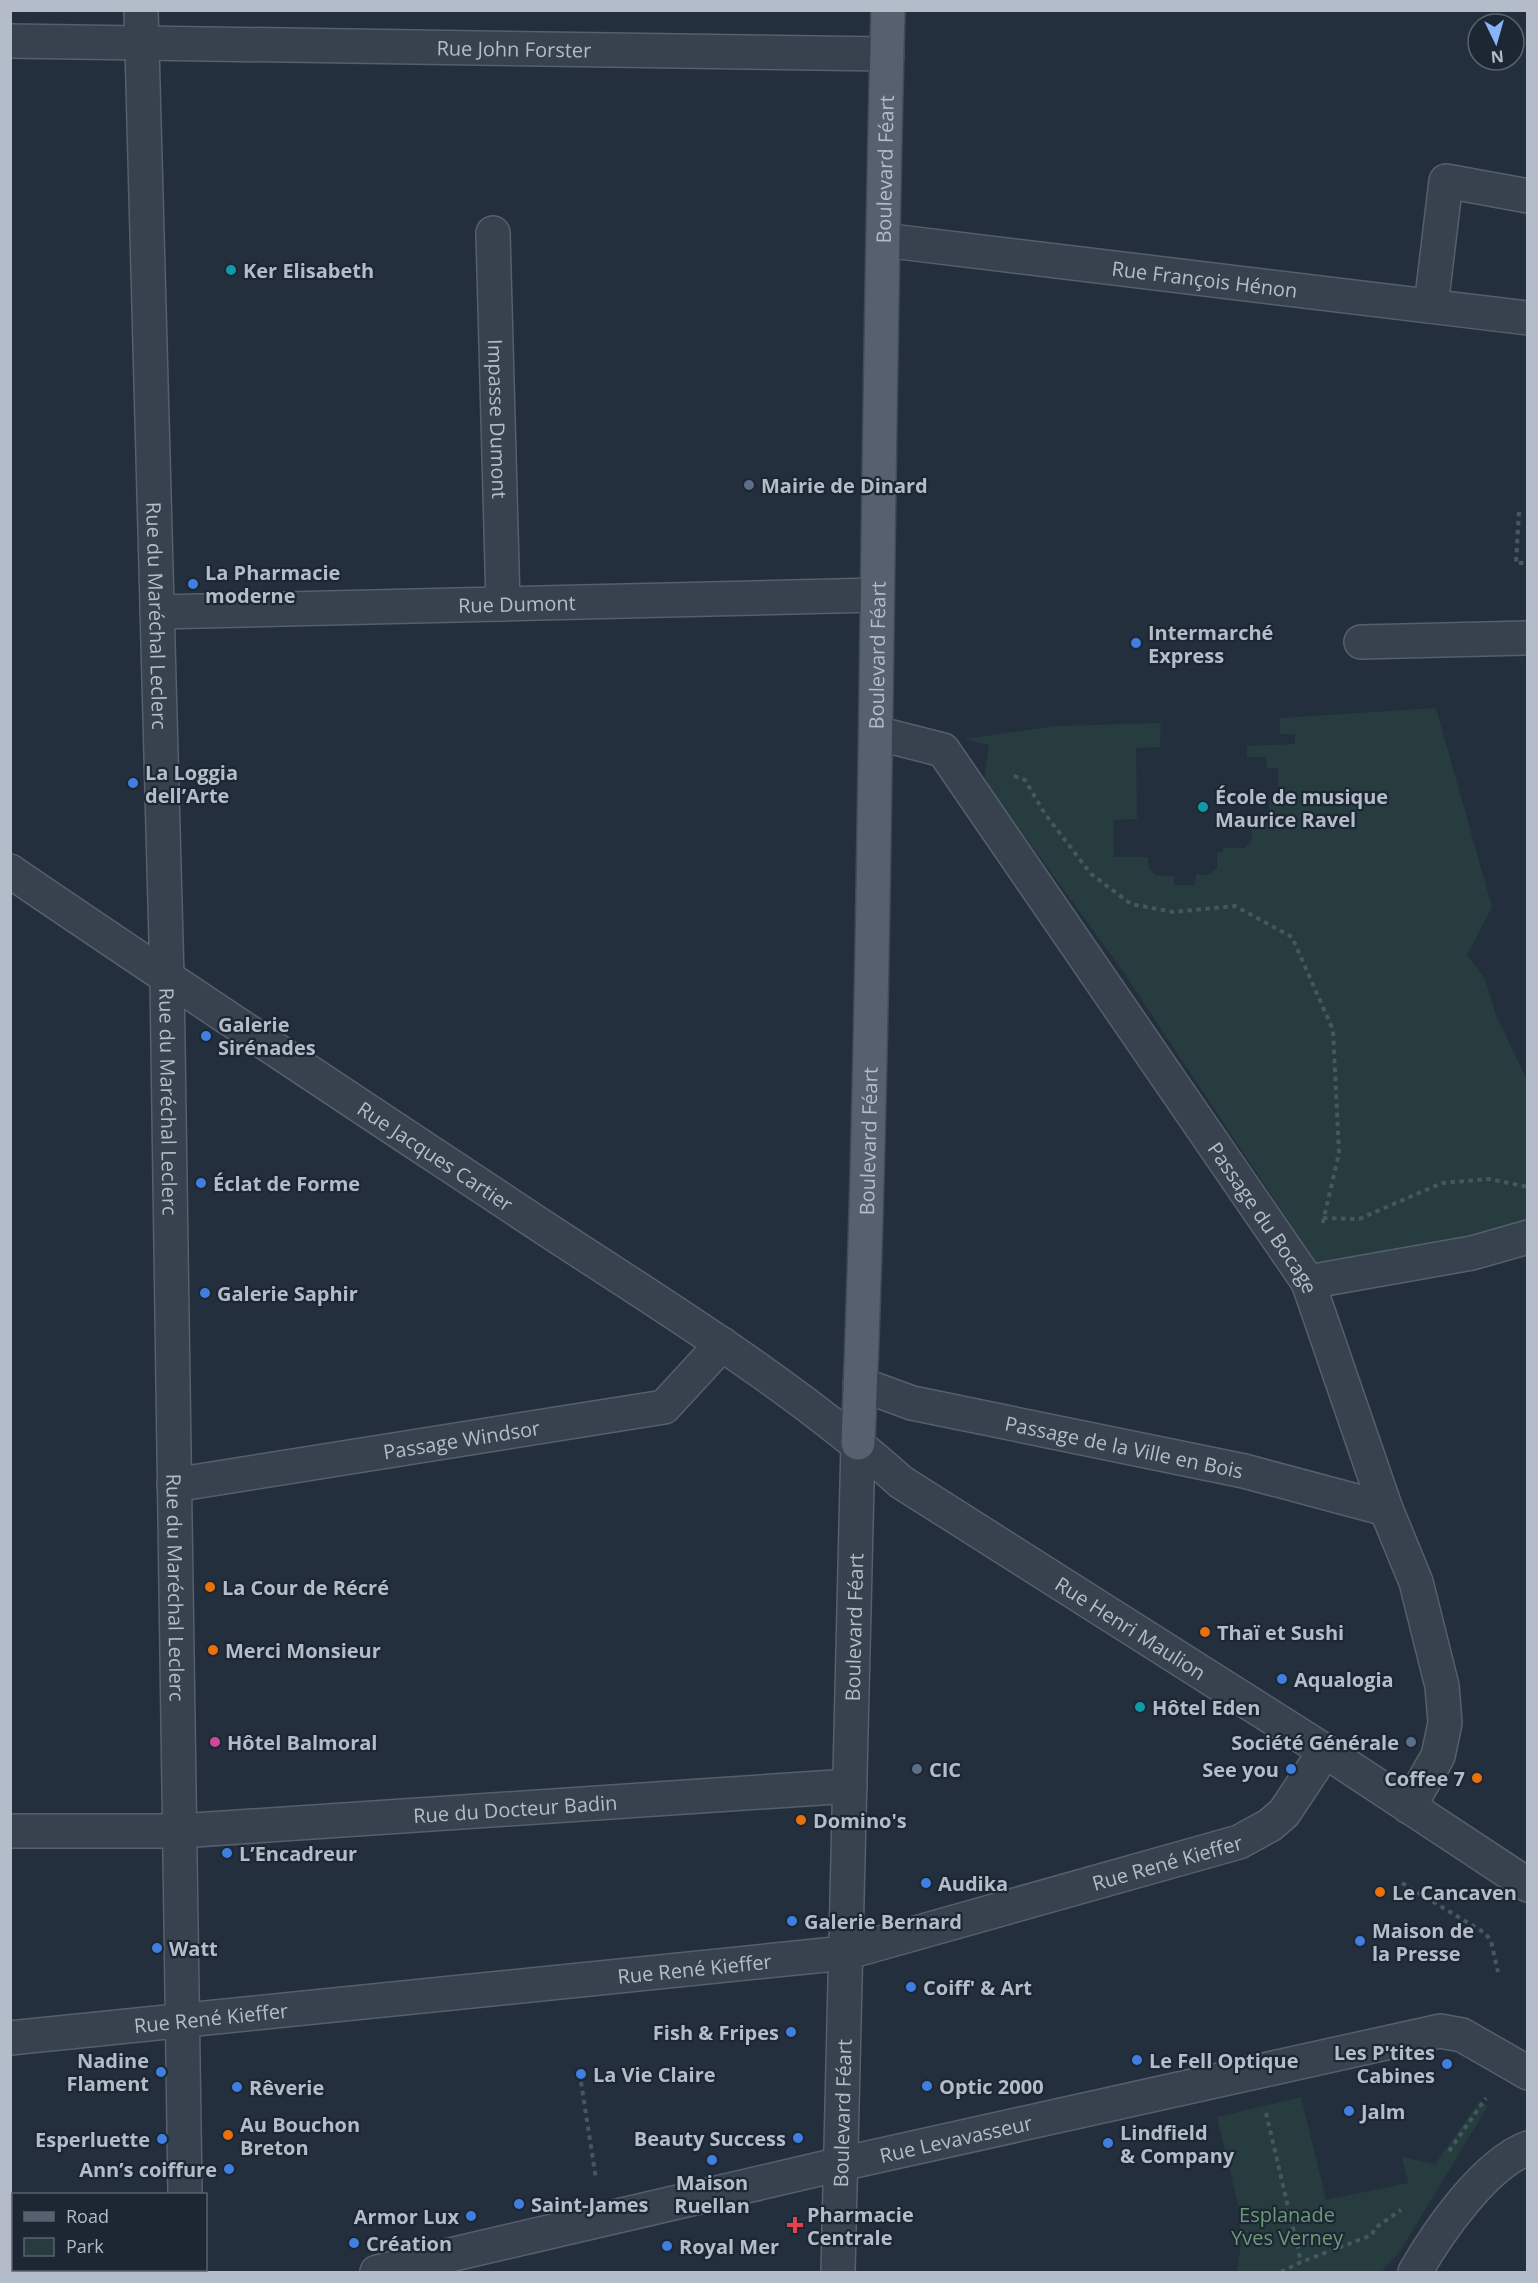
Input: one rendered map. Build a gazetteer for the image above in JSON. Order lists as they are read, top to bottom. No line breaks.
{"streets":{"main road":["Boulevard Féart"],"street":["Rue John Forster","Rue François Hénon","Impasse Dumont","Rue Dumont","Rue du Maréchal Leclerc","Rue Jacques Cartier","Passage du Bocage","Passage Windsor","Passage de la Ville en Bois","Rue Henri Maulion","Rue du Docteur Badin","Rue René Kieffer","Rue Levavasseur"]},"crossings":[["Rue John Forster","Boulevard Féart"],["Rue John Forster","Rue du Maréchal Leclerc"],["Boulevard Féart","Rue François Hénon"],["Boulevard Féart","Rue Dumont"],["Boulevard Féart","Rue Jacques Cartier"],["Boulevard Féart","Passage du Bocage"],["Boulevard Féart","Passage de la Ville en Bois"],["Boulevard Féart","Rue Henri Maulion"],["Boulevard Féart","Rue du Docteur Badin"],["Boulevard Féart","Rue René Kieffer"],["Boulevard Féart","Rue Levavasseur"],["Impasse Dumont","Rue Dumont"],["Rue Dumont","Rue du Maréchal Leclerc"],["Rue du Maréchal Leclerc","Rue Jacques Cartier"],["Rue du Maréchal Leclerc","Passage Windsor"],["Rue du Maréchal Leclerc","Rue du Docteur Badin"],["Rue du Maréchal Leclerc","Rue René Kieffer"],["Rue Jacques Cartier","Passage Windsor"],["Rue Jacques Cartier","Rue Henri Maulion"],["Passage du Bocage","Passage de la Ville en Bois"],["Passage du Bocage","Rue Henri Maulion"],["Rue Henri Maulion","Rue René Kieffer"]],"parks":["Esplanade Yves Verney"],"places":{"other":["Ker Elisabeth","Mairie de Dinard","La Pharmacie moderne","Intermarché Express","La Loggia dell’Arte","École de musique Maurice Ravel","Galerie Sirénades","Éclat de Forme","Galerie Saphir","La Cour de Récré","Thaï et Sushi","Merci Monsieur","Aqualogia","Hôtel Eden","Hôtel Balmoral","Société Générale","CIC","See you","Coffee 7","Domino's","L’Encadreur","Audika","Le Cancaven","Galerie Bernard","Maison de la Presse","Watt","Coiff' & Art","Fish & Fripes","Le Fell Optique","Les P'tites Cabines","Nadine Flament","La Vie Claire","Optic 2000","Rêverie","Jalm","Au Bouchon Breton","Beauty Success","Esperluette","Lindfield & Company","Maison Ruellan","Ann’s coiffure","Saint-James","Armor Lux","Création","Royal Mer"],"health":["Pharmacie Centrale"]},"legend":["Road","Park"],"north":"bottom"}
